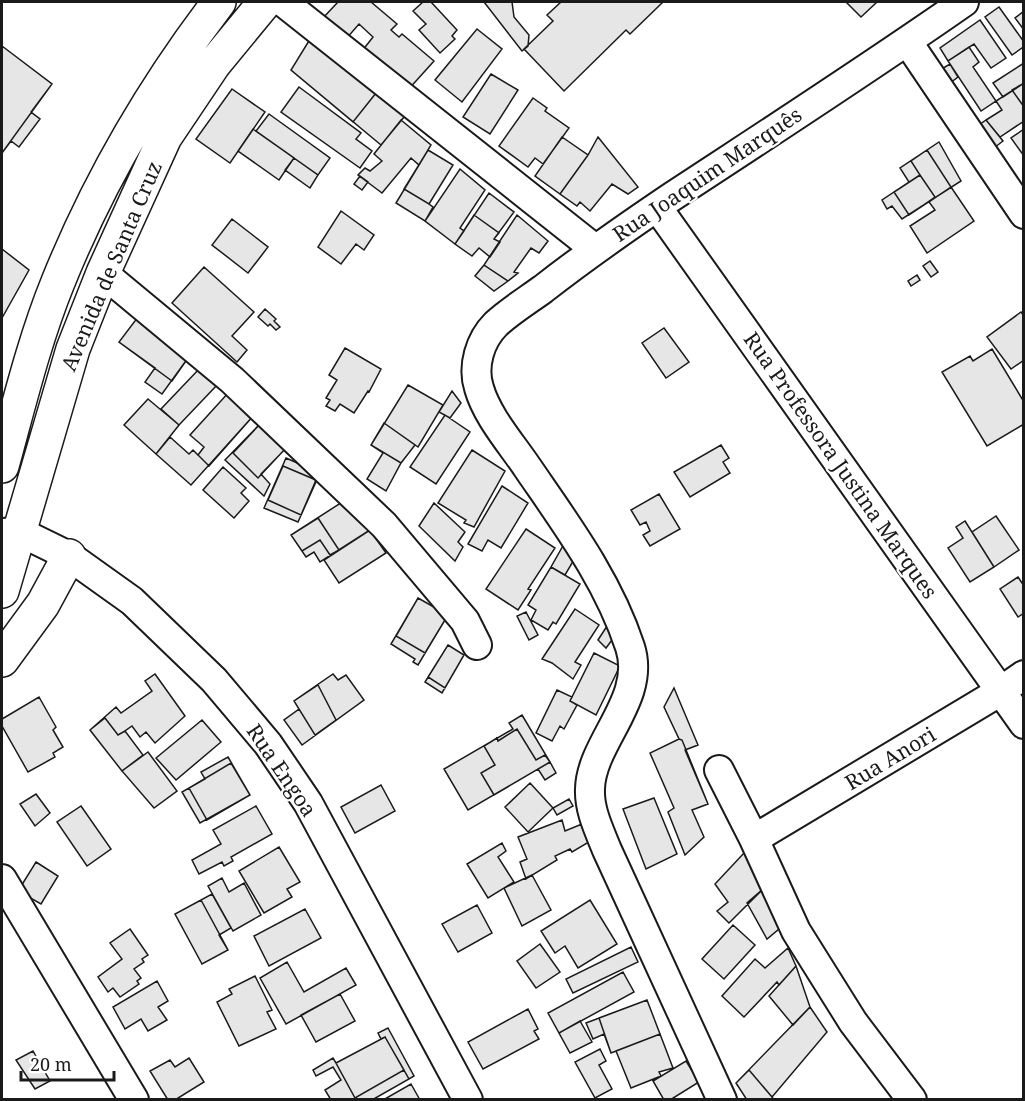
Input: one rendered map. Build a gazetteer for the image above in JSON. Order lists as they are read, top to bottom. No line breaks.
{"streets":{"main road":["Avenida de Santa Cruz"],"street":["Rua Joaquim Marquês","Rua Professora Justina Marques","Rua Anori","Rua Engoa"]},"crossings":[["Rua Joaquim Marquês","Rua Professora Justina Marques"],["Avenida de Santa Cruz","Rua Engoa"],["Rua Professora Justina Marques","Rua Anori"]],"scale_bar":"20 m"}
